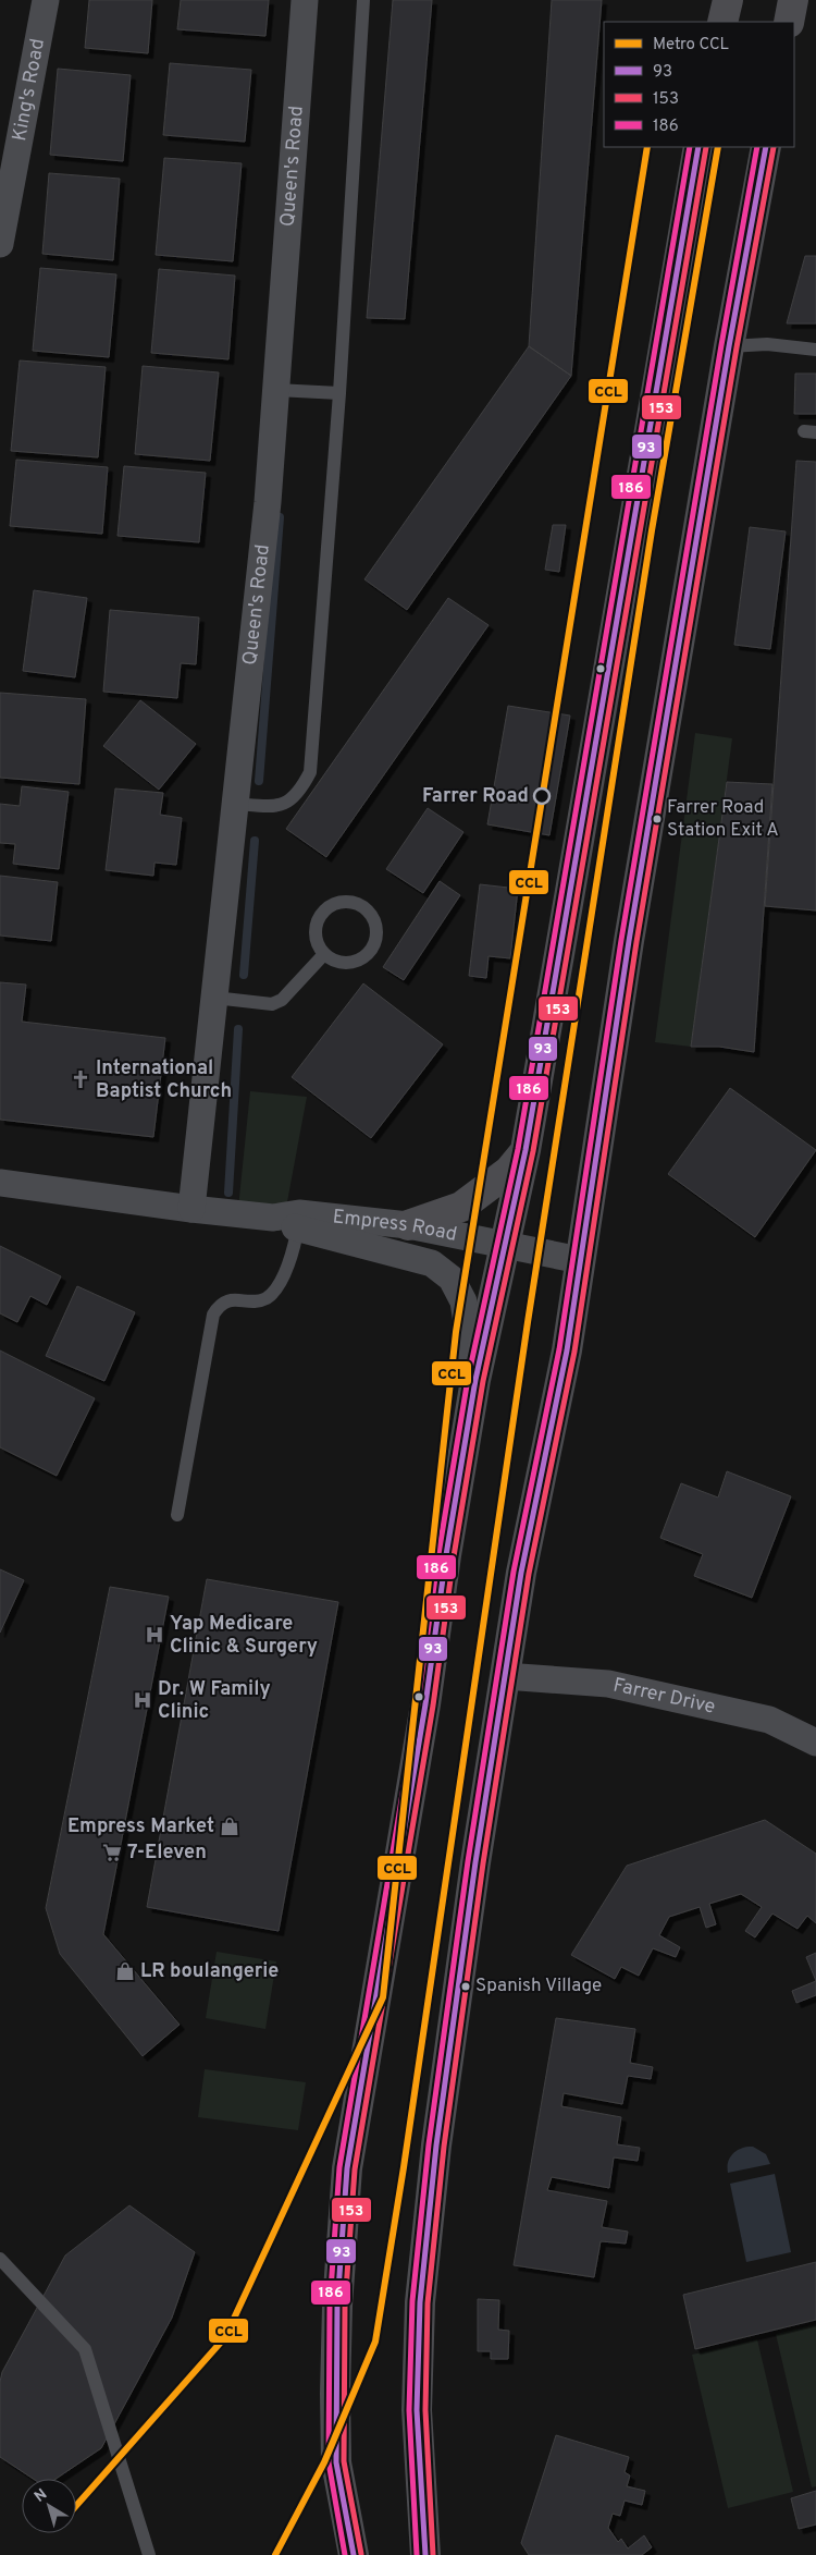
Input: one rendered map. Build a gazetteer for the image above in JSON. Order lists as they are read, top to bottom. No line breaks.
{"streets":{"street":["King's Road","Queen's Road","Empress Road","Farrer Drive"]},"crossings":[["Queen's Road","Empress Road"]],"places":{"other":["Farrer Road","Farrer Road Station Exit A","Spanish Village"],"church":["International Baptist Church"],"hospital":["Yap Medicare Clinic & Surgery","Dr. W Family Clinic"],"shop":["Empress Market","LR boulangerie"],"supermarket":["7-Eleven"]},"lines":["metro line CCL","transit line 93","transit line 153","transit line 186"],"legend":["Metro CCL","93","153","186"],"north":"top left"}
